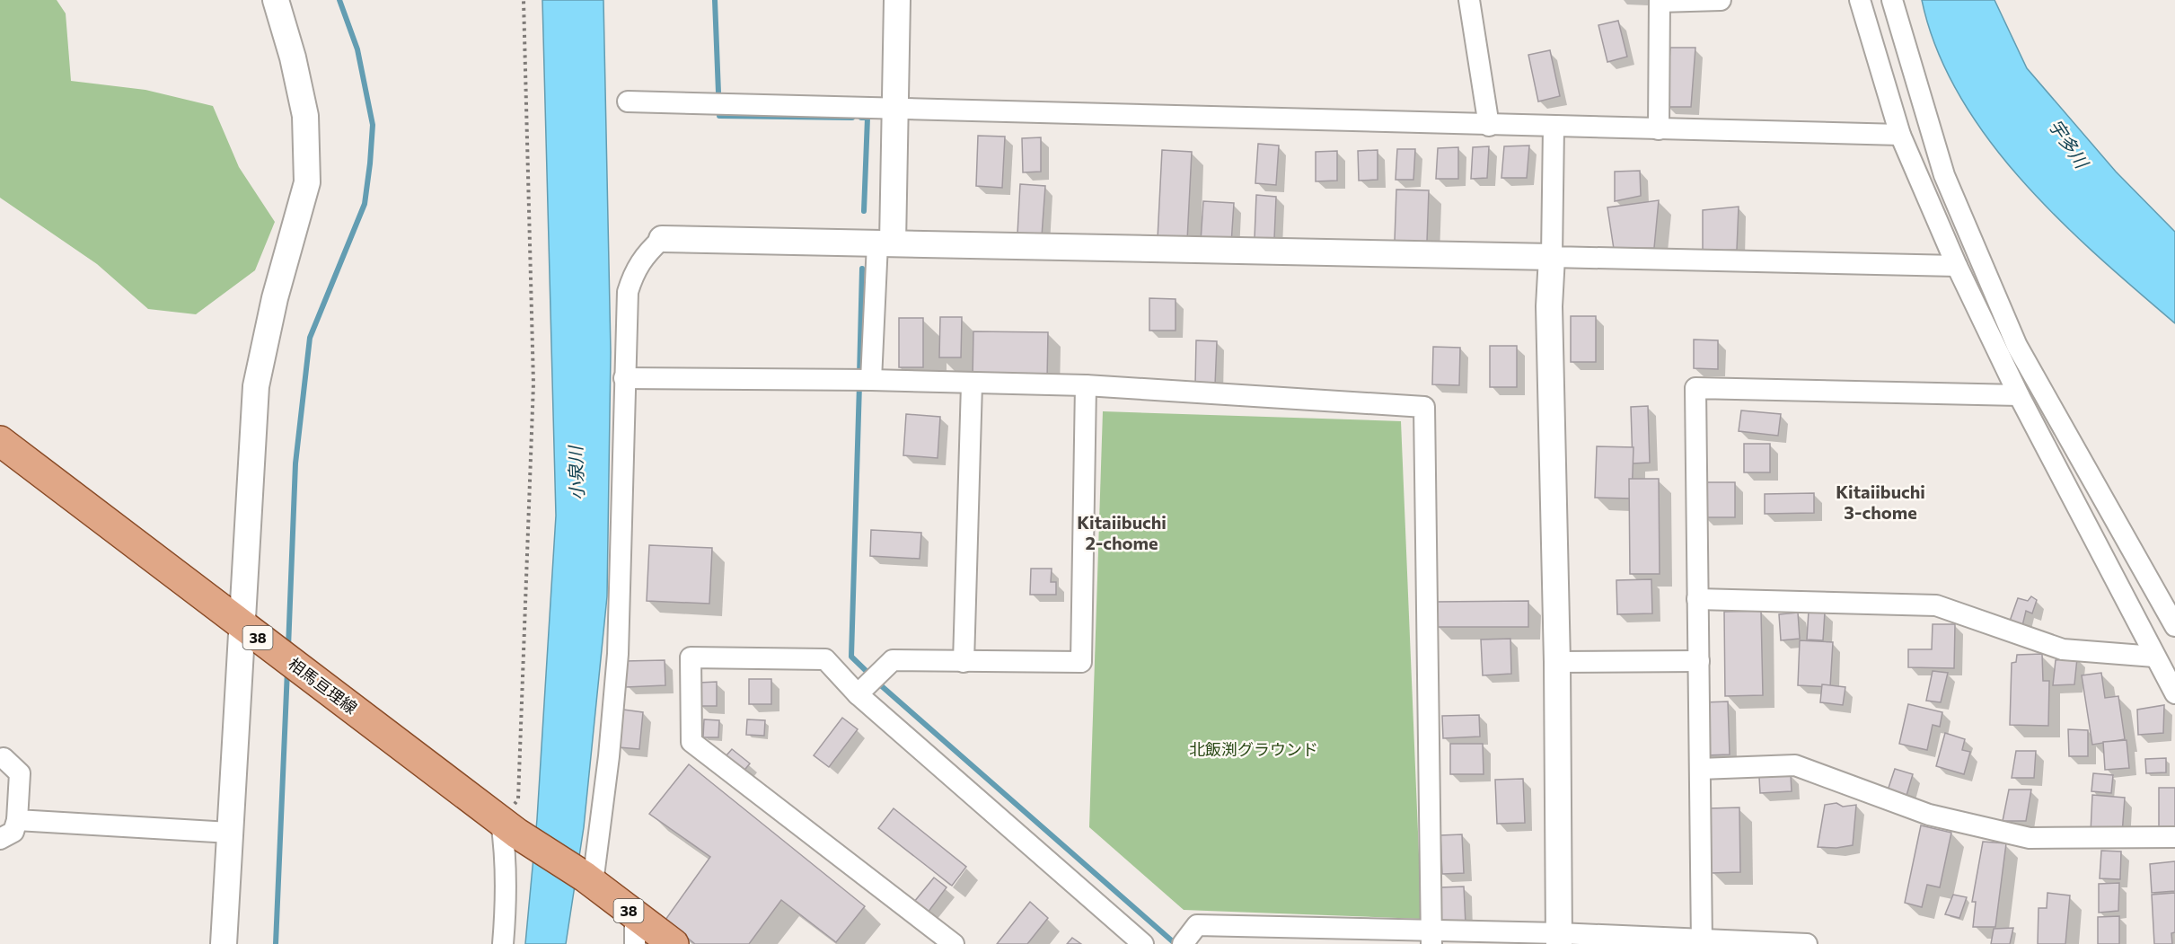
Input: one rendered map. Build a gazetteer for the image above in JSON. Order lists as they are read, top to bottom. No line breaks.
{"streets":{"main road":["38","相馬亘理線"]},"crossings":[["38","相馬亘理線"]],"districts":["Kitaiibuchi 3-chome","Kitaiibuchi 2-chome"],"water":["宇多川","小泉川"],"parks":["北飯渕グラウンド"]}
